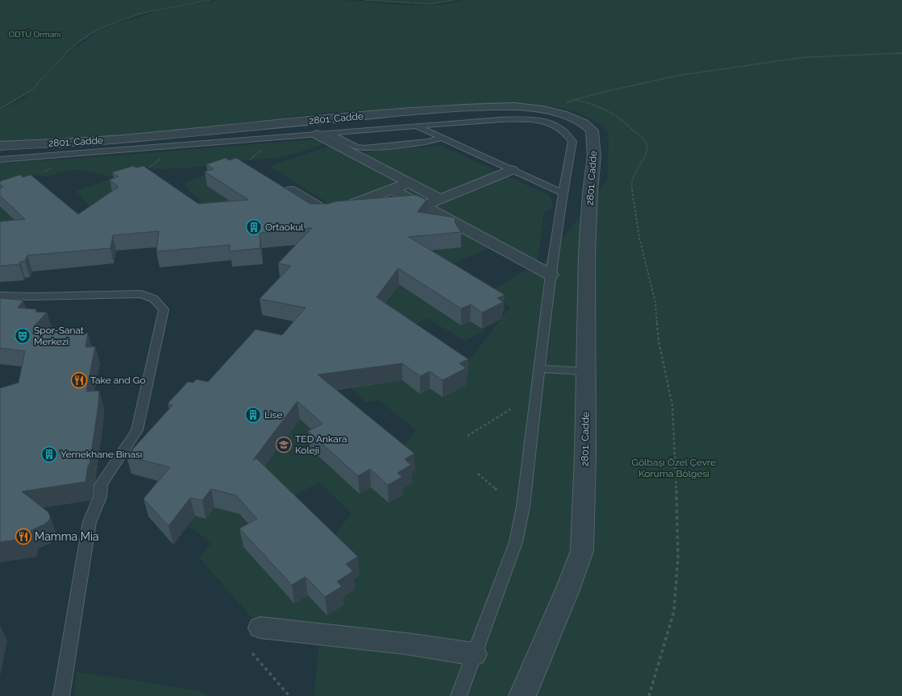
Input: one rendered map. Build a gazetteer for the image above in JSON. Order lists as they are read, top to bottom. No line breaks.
{"streets":{"street":["2801. Cadde"]},"parks":["ODTÜ Ormanı","Gölbaşı Özel Çevre Koruma Bölgesi"],"places":{"building":["Ortaokul","Lise","Yemekhane Binası"],"theatre":["Spor-Sanat Merkezi"],"restaurant":["Take and Go","Mamma Mia"],"school or university":["TED Ankara Koleji"]}}
